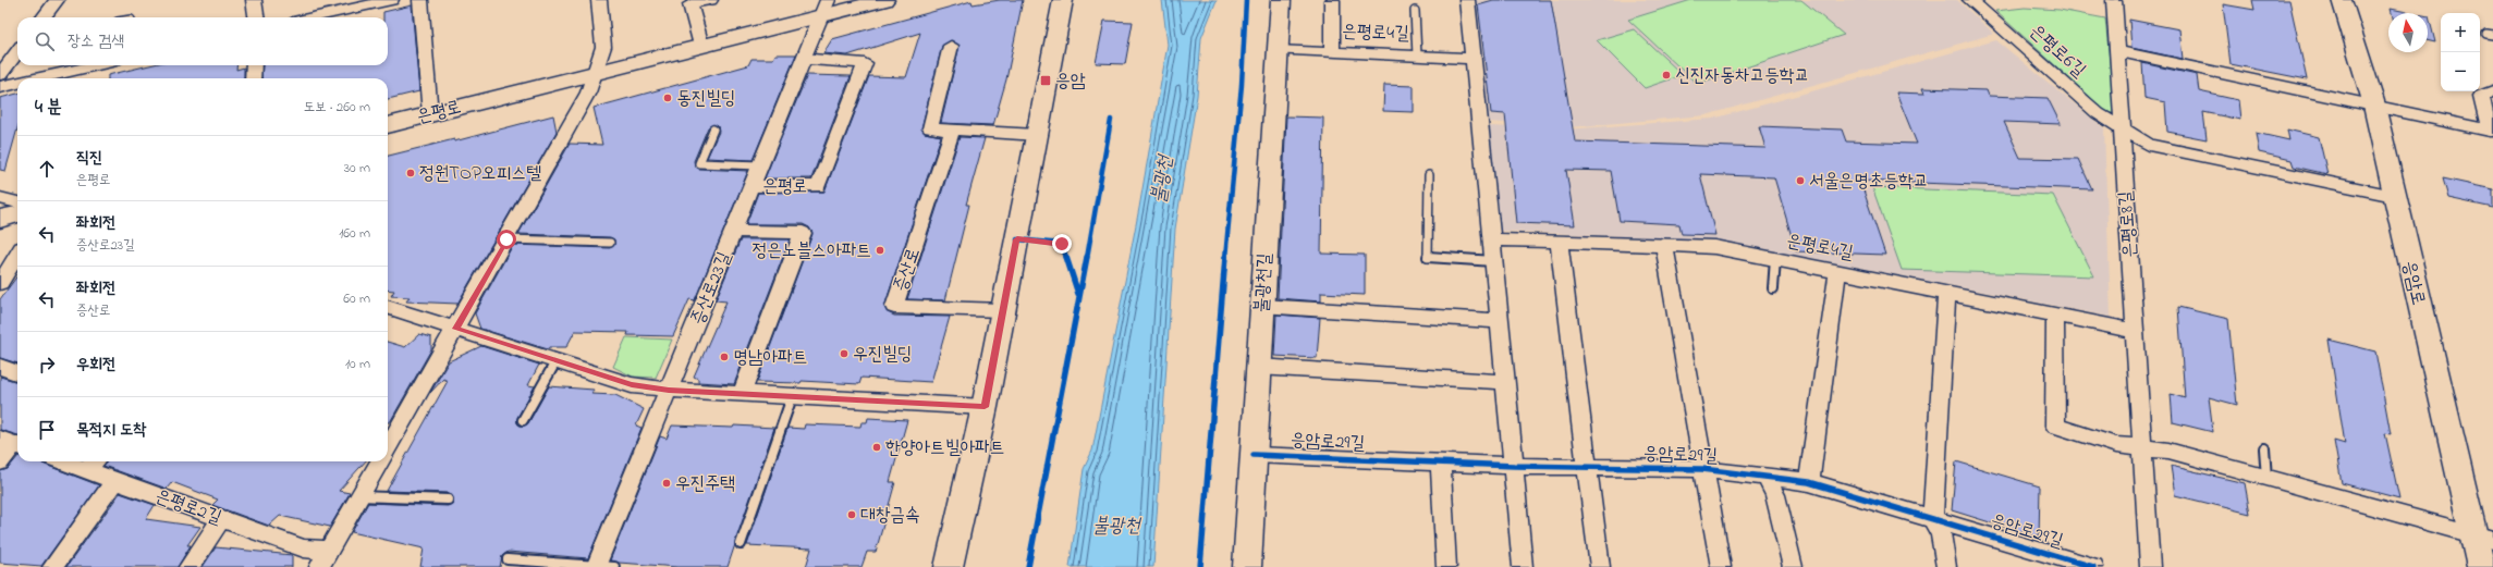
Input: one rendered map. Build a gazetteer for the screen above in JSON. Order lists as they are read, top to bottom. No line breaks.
{"streets":{"main road":["은평로","불광천길","응암로"],"street":["은평로4길","은평로6길","은평로8길","증산로","증산로23길","응암로29길","은평로2길"]},"crossings":[["은평로4길","은평로8길"],["은평로4길","불광천길"],["은평로4길","응암로29길"],["은평로6길","은평로8길"],["은평로6길","응암로"],["은평로","증산로23길"],["불광천길","응암로29길"]],"water":["불광천"],"places":{"other":["신진자동차고등학교","동진빌딩","정원TOP오피스텔","서울은명초등학교","정은노블스아파트","우진빌딩","명남아파트","한양아트빌아파트","우진주택","대창금속"],"transit":["응암"]},"north":"top","page":{"map_buttons":["+","−"],"search":"장소 검색","heading":["4 분","도보 · 260 m"],"list":[["직진","은평로","30 m"],["좌회전","증산로23길","160 m"],["좌회전","증산로","60 m"],["우회전","10 m"],"목적지 도착"]}}
